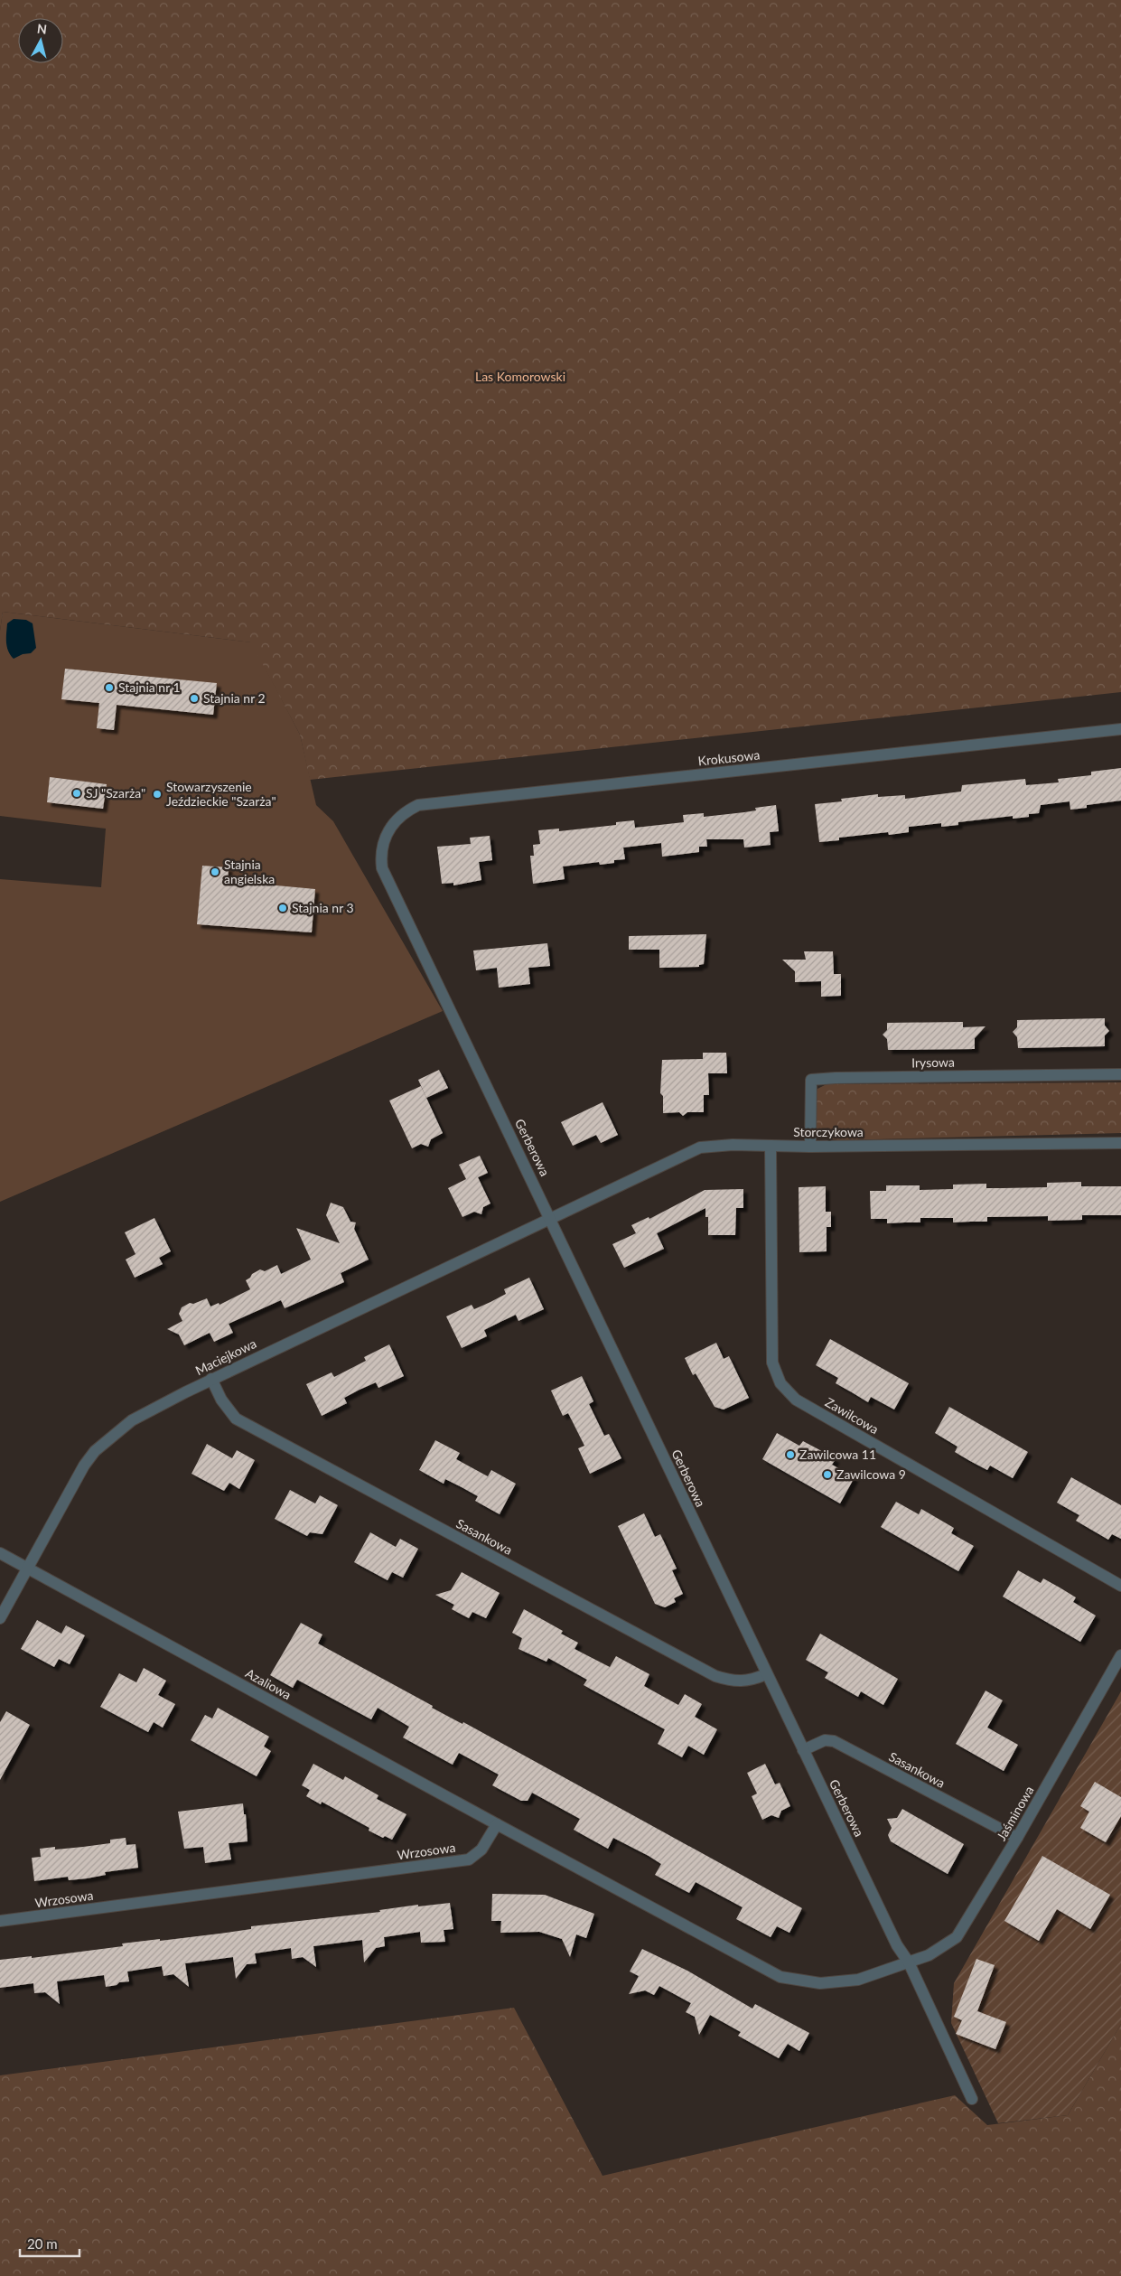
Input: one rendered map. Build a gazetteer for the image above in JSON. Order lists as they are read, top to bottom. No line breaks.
{"streets":{"street":["Krokusowa","Irysowa","Storczykowa","Gerberowa","Maciejkowa","Zawilcowa","Sasankowa","Azaliowa","Jaśminowa","Wrzosowa"]},"crossings":[["Krokusowa","Gerberowa"],["Irysowa","Storczykowa"],["Storczykowa","Gerberowa"],["Storczykowa","Maciejkowa"],["Storczykowa","Zawilcowa"],["Gerberowa","Maciejkowa"],["Gerberowa","Sasankowa"],["Gerberowa","Jaśminowa"],["Maciejkowa","Sasankowa"],["Maciejkowa","Azaliowa"],["Sasankowa","Jaśminowa"],["Azaliowa","Wrzosowa"]],"parks":["Las Komorowski"],"places":["Stajnia nr 1","Stajnia nr 2","SJ \"Szarża\"","Stowarzyszenie Jeździeckie \"Szarża\"","Stajnia angielska","Stajnia nr 3","Zawilcowa 11","Zawilcowa 9"],"scale_bar":"20 m","north":"top"}
